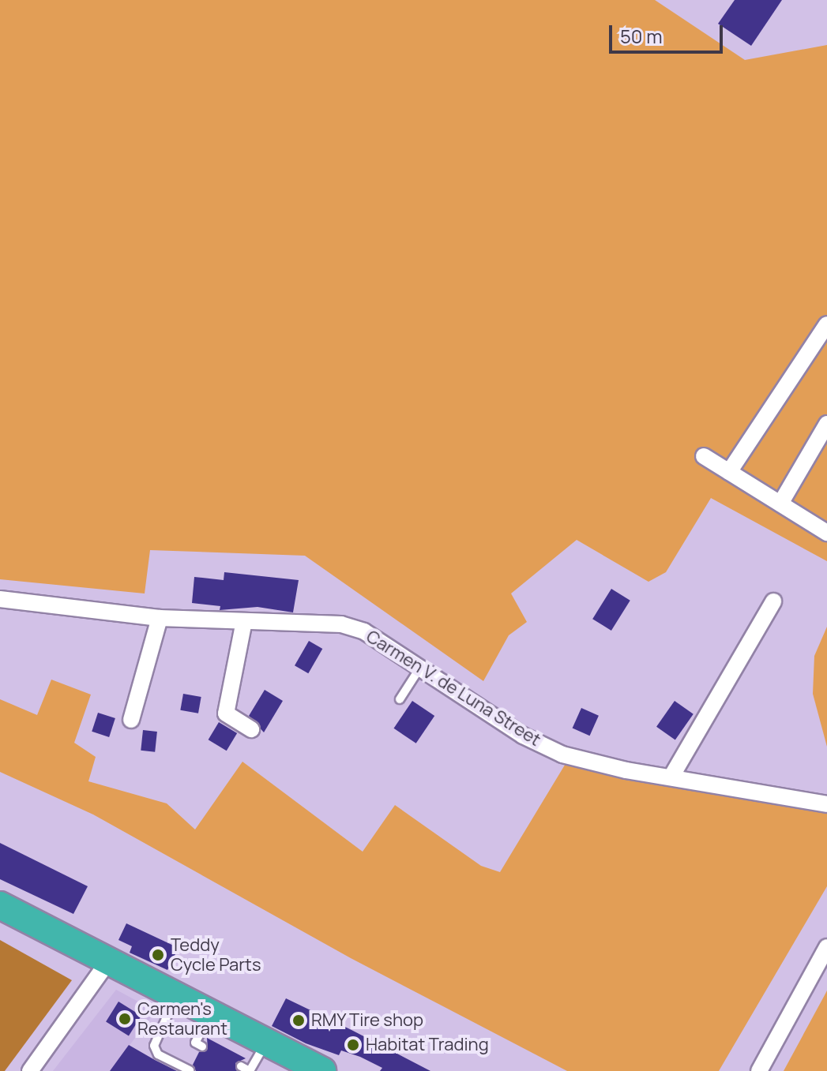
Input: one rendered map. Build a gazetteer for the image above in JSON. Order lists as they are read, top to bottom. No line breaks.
{"streets":{"street":["Carmen V. de Luna Street"]},"places":["Teddy Cycle Parts","Carmen's Restaurant","RMY Tire shop","Habitat Trading"],"scale_bar":"50 m"}
